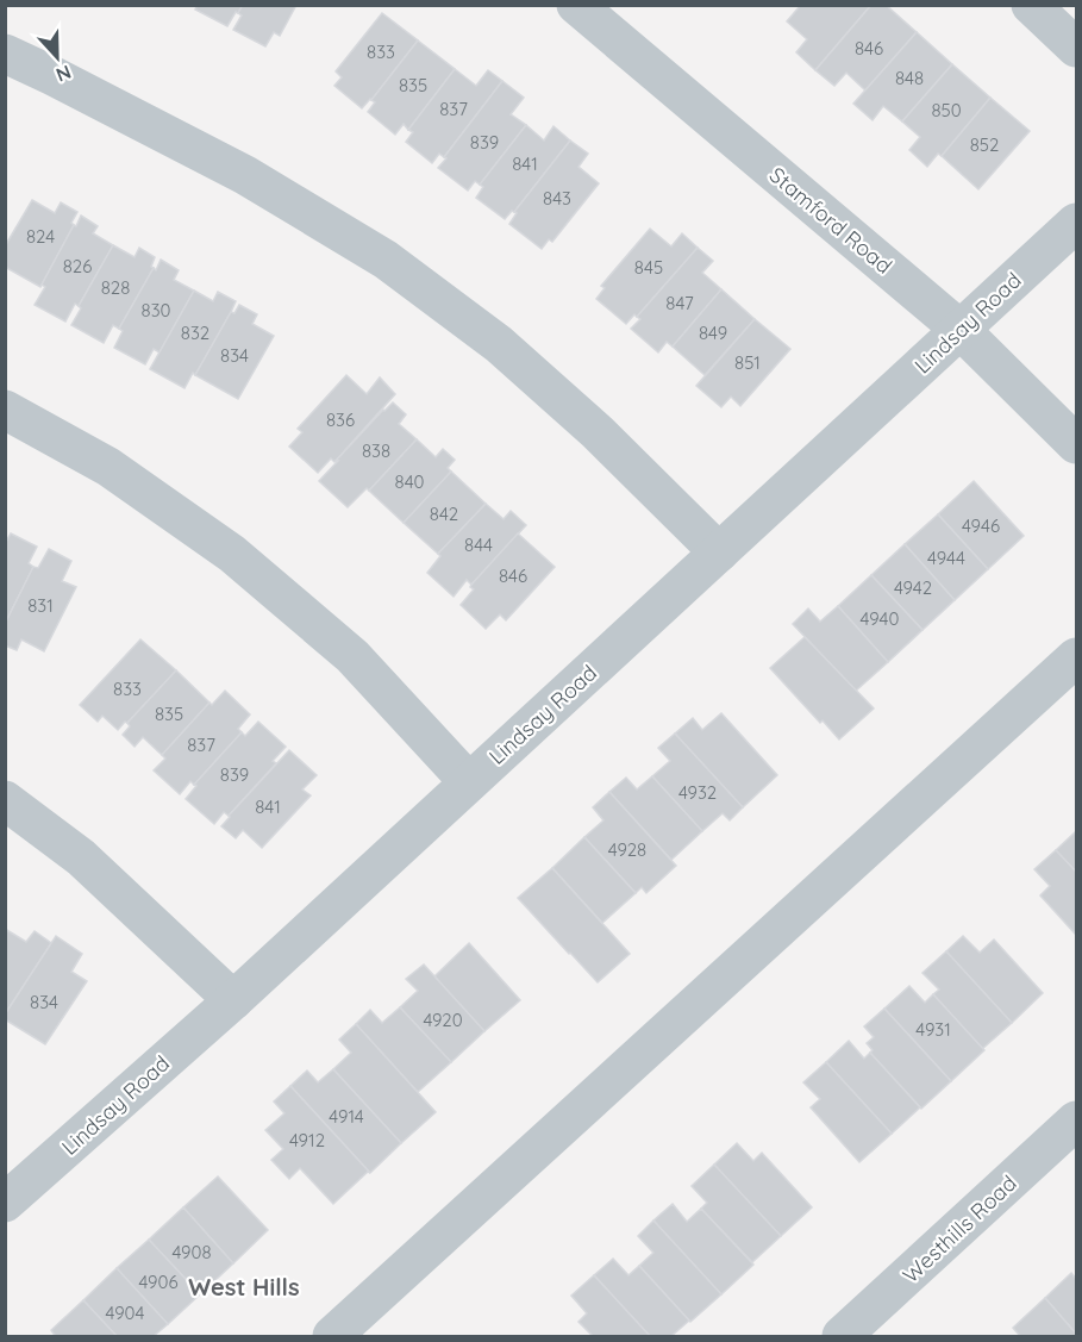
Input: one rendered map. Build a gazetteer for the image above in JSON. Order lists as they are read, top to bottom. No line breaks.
{"streets":{"street":["Stamford Road","Lindsay Road","Westhills Road"]},"crossings":[["Stamford Road","Lindsay Road"]],"districts":["West Hills"],"house_numbers":["846","833","848","835","837","850","839","852","841","843","824","826","845","828","847","830","832","849","834","851","836","838","840","842","4946","844","4944","846","4942","831","4940","833","835","837","839","4932","841","4928","834","4920","4931","4914","4912","4908","4906","4904"],"north":"bottom"}
